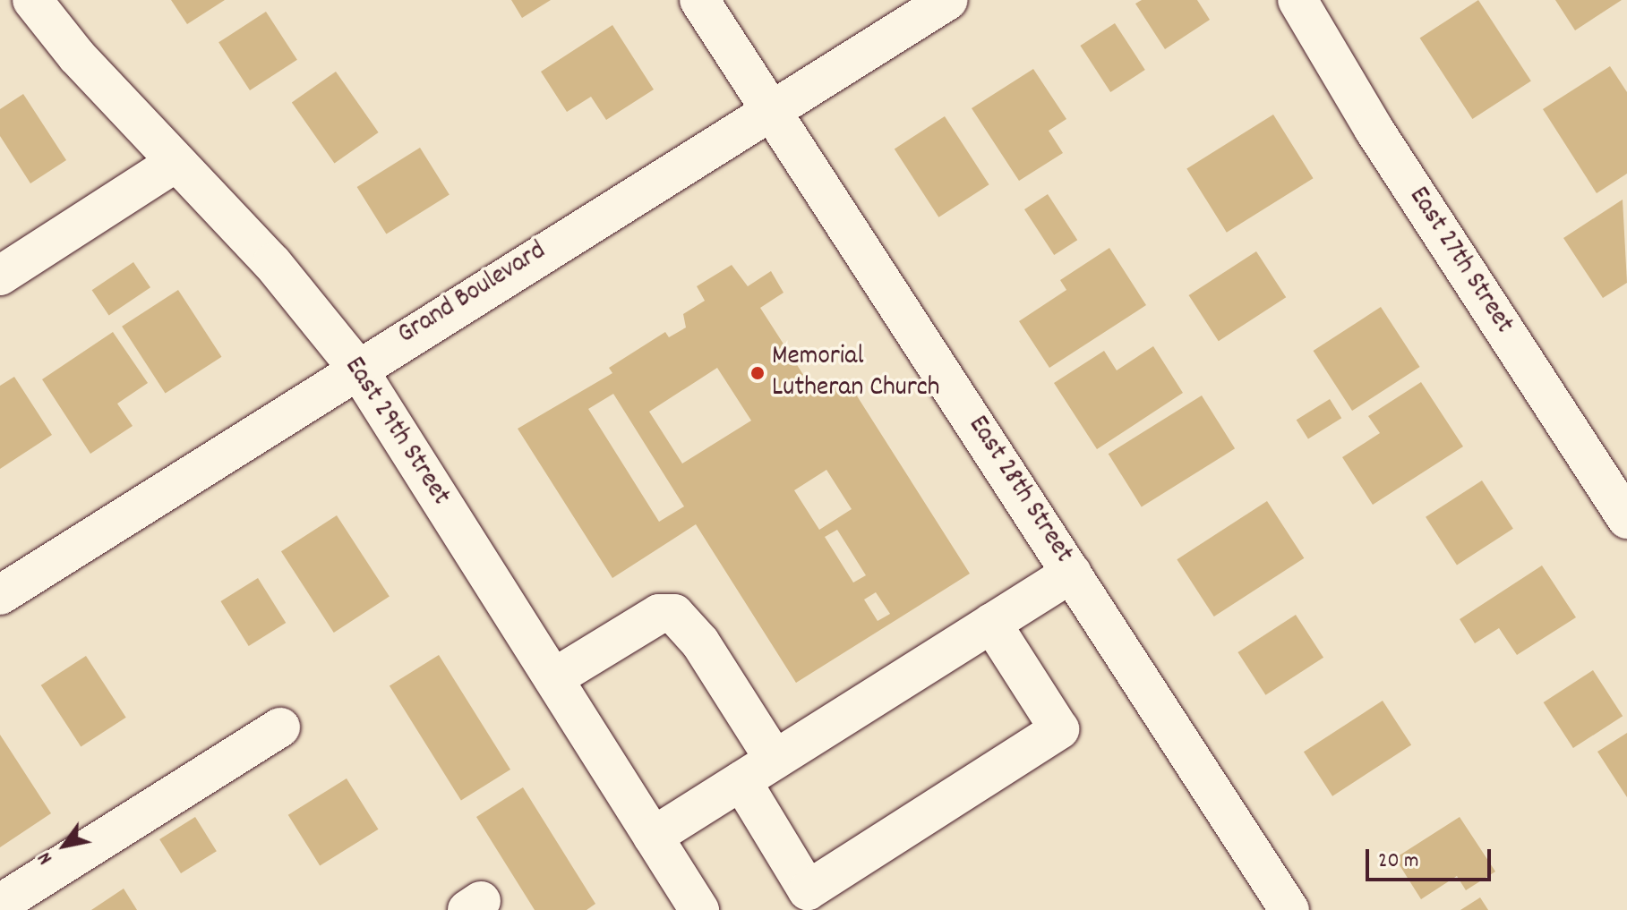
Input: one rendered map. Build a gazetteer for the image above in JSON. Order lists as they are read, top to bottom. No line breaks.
{"streets":{"street":["East 27th Street","Grand Boulevard","East 29th Street","East 28th Street"]},"crossings":[["Grand Boulevard","East 29th Street"],["Grand Boulevard","East 28th Street"]],"places":["Memorial Lutheran Church"],"scale_bar":"20 m","north":"bottom left"}
